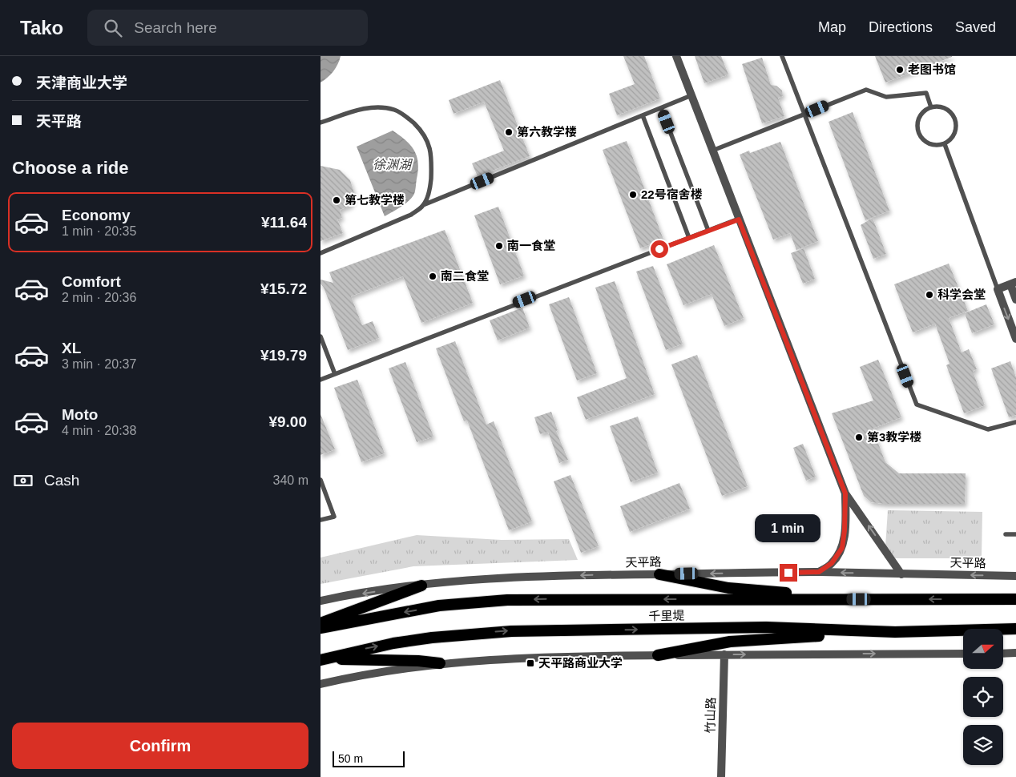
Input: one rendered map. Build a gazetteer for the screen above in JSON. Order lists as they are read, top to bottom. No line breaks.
{"streets":{"highway":["千里堤"],"street":["天平路","竹山路"]},"one_way":["天平路"],"water":["徐渊湖"],"places":{"other":["老图书馆","第六教学楼","22号宿舍楼","第七教学楼","南一食堂","南二食堂","科学会堂","第3教学楼"],"transit":["天平路商业大学"]},"scale_bar":"50 m","north":"right","page":{"header":"Tako","search":"Search here","nav":["Map","Directions","Saved"],"banner":["天津商业大学","天平路"],"heading":"Choose a ride","list":[{"name":"Economy","note":"1 min · 20:35","value":"¥11.64"},{"name":"Comfort","note":"2 min · 20:36","value":"¥15.72"},{"name":"XL","note":"3 min · 20:37","value":"¥19.79"},{"name":"Moto","note":"4 min · 20:38","value":"¥9.00"}],"pay":["Cash","340 m"],"bubble":"1 min","buttons":"Confirm","scale":"50 m"}}
